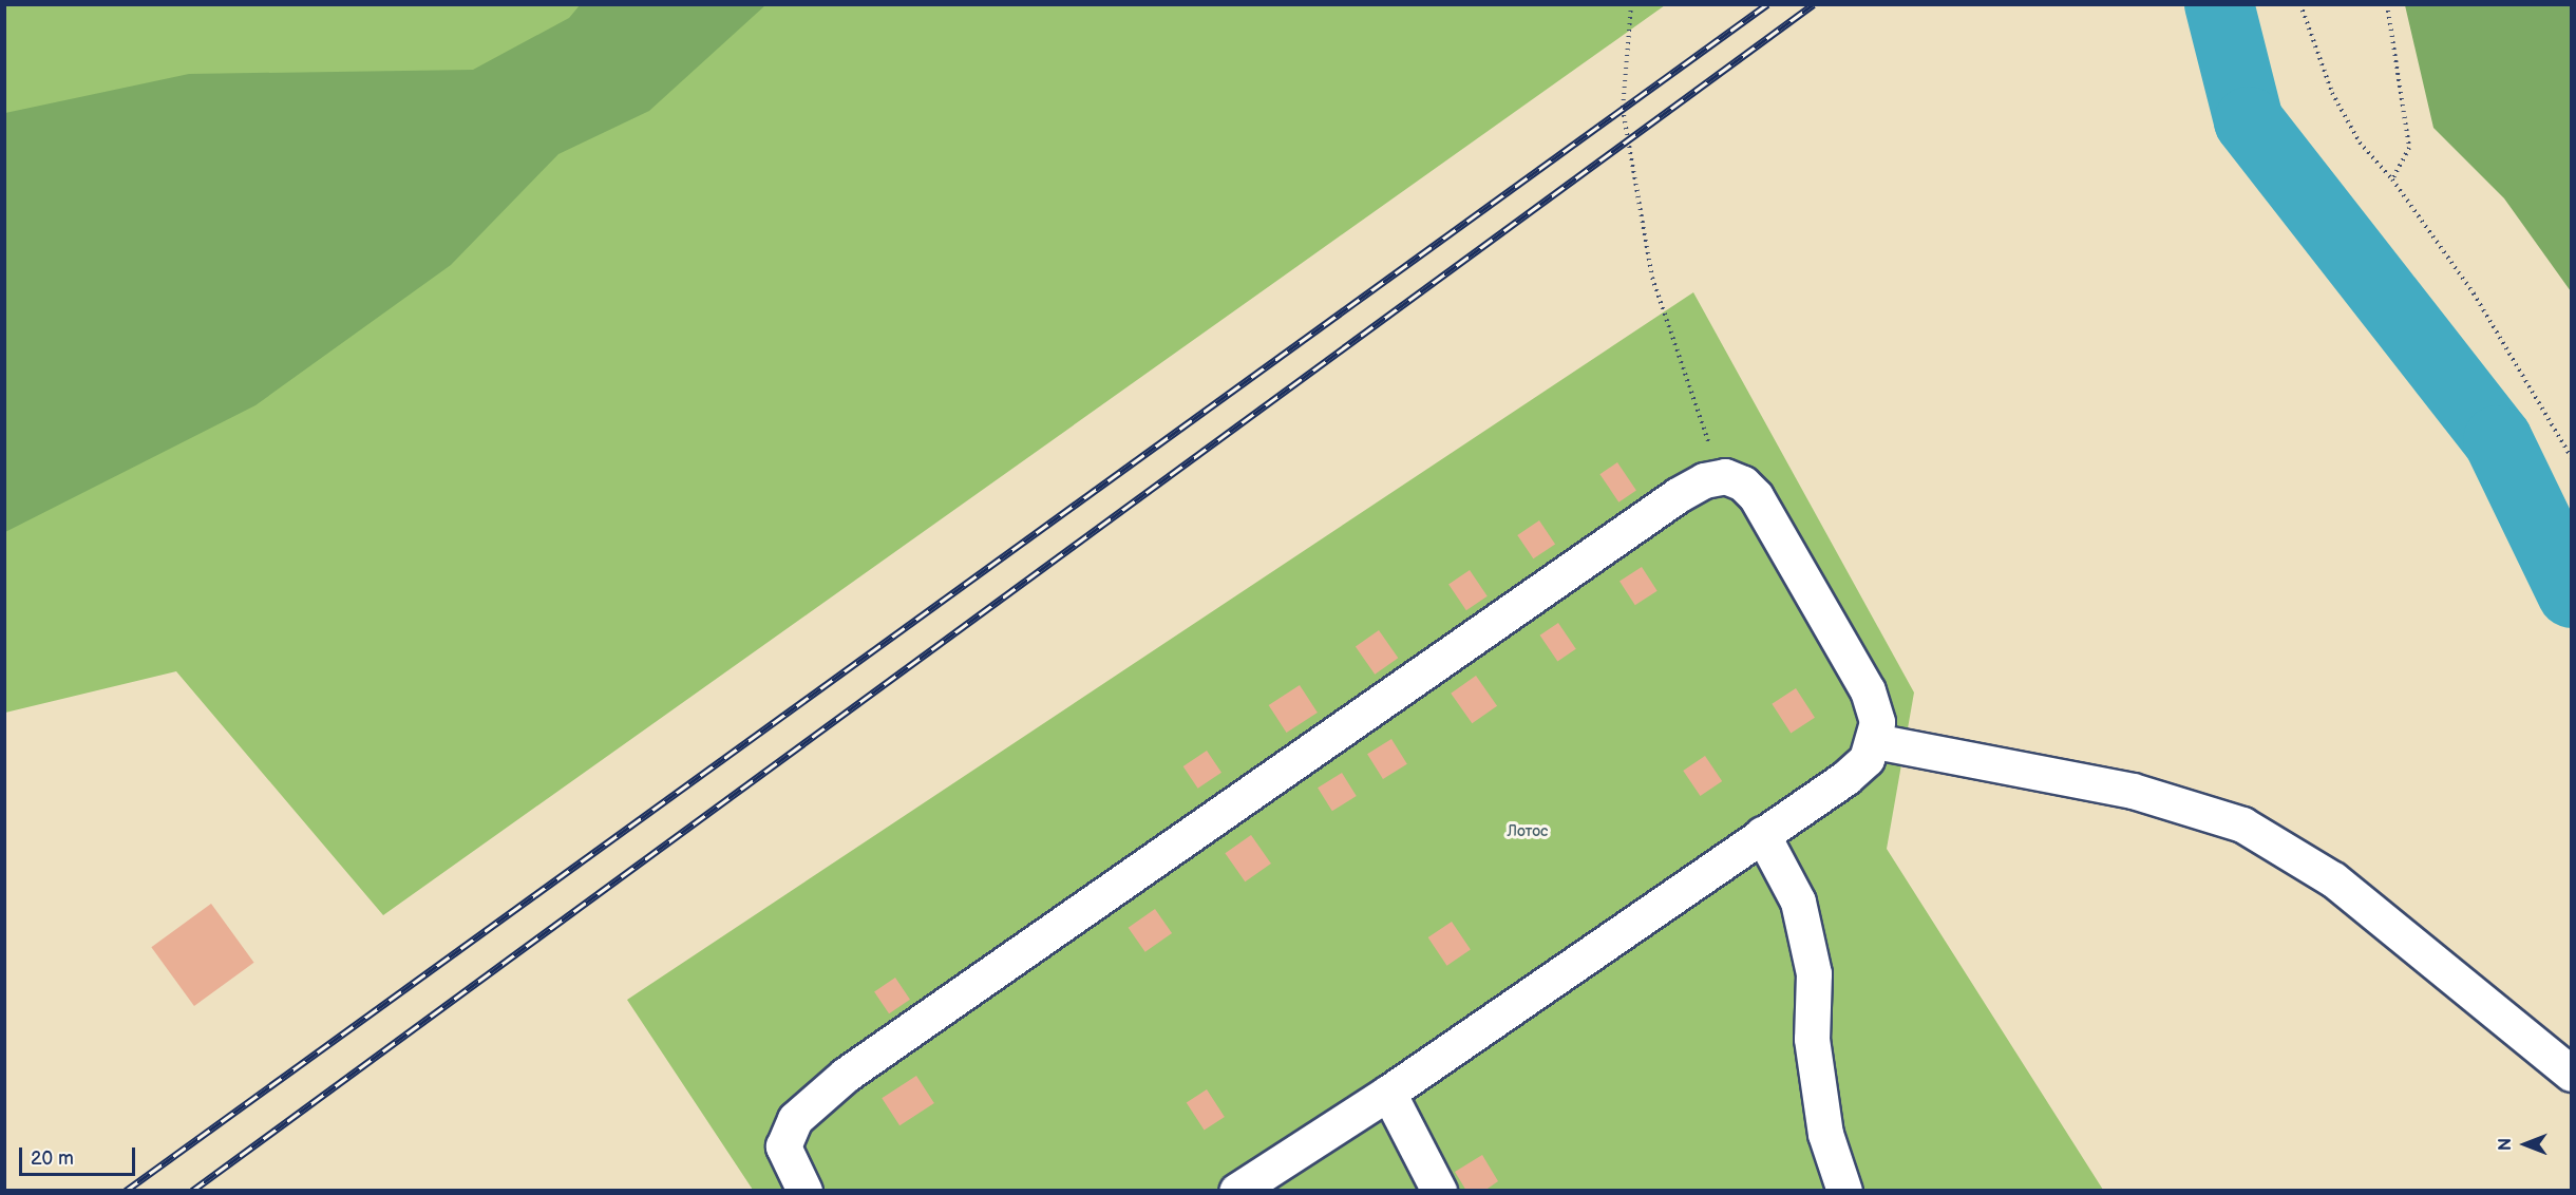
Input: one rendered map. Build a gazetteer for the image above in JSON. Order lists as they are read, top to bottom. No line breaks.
{"parks":["Лотос"],"scale_bar":"20 m","north":"left"}
